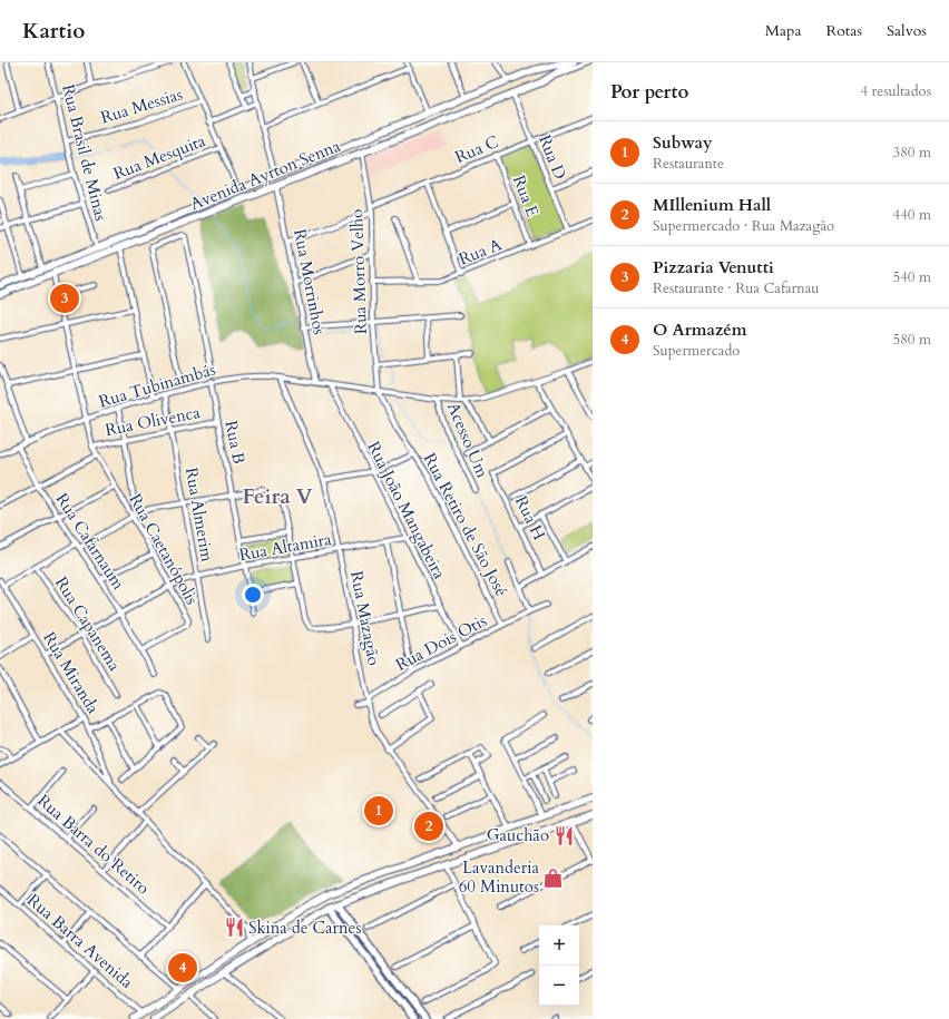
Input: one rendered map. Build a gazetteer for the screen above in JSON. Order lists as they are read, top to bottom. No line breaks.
{"streets":{"main road":["Avenida Ayrton Senna"],"street":["Rua Messias","Rua C","Rua Brasil de Minas","Rua Mesquita","Rua D","Rua E","Rua A","Rua Morro Velho","Rua Morrinhos","Rua Tubinambás","Rua Olivenca","Acesso Um","Rua B","Rua João Mangabeira","Rua Almerim","Rua H","Rua Retiro de São José","Rua Cafarnaum","Rua Altamira","Rua Caetanópolis","Rua Mazagão","Rua Capanema","Rua Dois Otis","Rua Miranda","Rua Barra do Retiro","Rua Barra Avenida"]},"crossings":[["Rua Messias","Rua Brasil de Minas"],["Rua C","Rua D"],["Rua C","Rua E"],["Rua C","Rua Morro Velho"],["Rua Brasil de Minas","Avenida Ayrton Senna"],["Rua D","Avenida Ayrton Senna"],["Rua D","Rua A"],["Avenida Ayrton Senna","Rua Morro Velho"],["Avenida Ayrton Senna","Rua Morrinhos"],["Avenida Ayrton Senna","Rua Caetanópolis"],["Rua E","Rua A"],["Rua A","Rua Morro Velho"],["Rua Morro Velho","Rua Tubinambás"],["Rua Morro Velho","Rua Retiro de São José"],["Rua Morrinhos","Rua Tubinambás"],["Rua Tubinambás","Acesso Um"],["Rua Tubinambás","Rua B"],["Rua Tubinambás","Rua João Mangabeira"],["Rua Tubinambás","Rua Almerim"],["Rua Tubinambás","Rua Retiro de São José"],["Rua Tubinambás","Rua Cafarnaum"],["Rua Tubinambás","Rua Caetanópolis"],["Rua Tubinambás","Rua Mazagão"],["Rua Olivenca","Rua B"],["Rua Olivenca","Rua Almerim"],["Rua Olivenca","Rua Caetanópolis"],["Rua B","Rua Altamira"],["Rua João Mangabeira","Rua Altamira"],["Rua João Mangabeira","Rua Dois Otis"],["Rua Almerim","Rua Altamira"],["Rua Retiro de São José","Rua Dois Otis"],["Rua Cafarnaum","Rua Altamira"],["Rua Cafarnaum","Rua Caetanópolis"],["Rua Altamira","Rua Caetanópolis"],["Rua Altamira","Rua Mazagão"],["Rua Altamira","Rua Capanema"],["Rua Altamira","Rua Miranda"],["Rua Mazagão","Rua Dois Otis"]],"districts":["Feira V"],"places":{"restaurant":["Gauchão","Skina de Carnes"],"shop":["Lavanderia 60 Minutos"]},"page":{"header":"Kartio","nav":["Mapa","Rotas","Salvos"],"heading":["Por perto","4 resultados"],"list":[{"mark":"1","name":"Subway","note":"Restaurante","value":"380 m"},{"mark":"2","name":"MIllenium Hall","note":"Supermercado · Rua Mazagão","value":"440 m"},{"mark":"3","name":"Pizzaria Venutti","note":"Restaurante · Rua Cafarnau","value":"540 m"},{"mark":"4","name":"O Armazém","note":"Supermercado","value":"580 m"}],"pins":["3","1","2","4"],"map_buttons":["+","−"]}}
